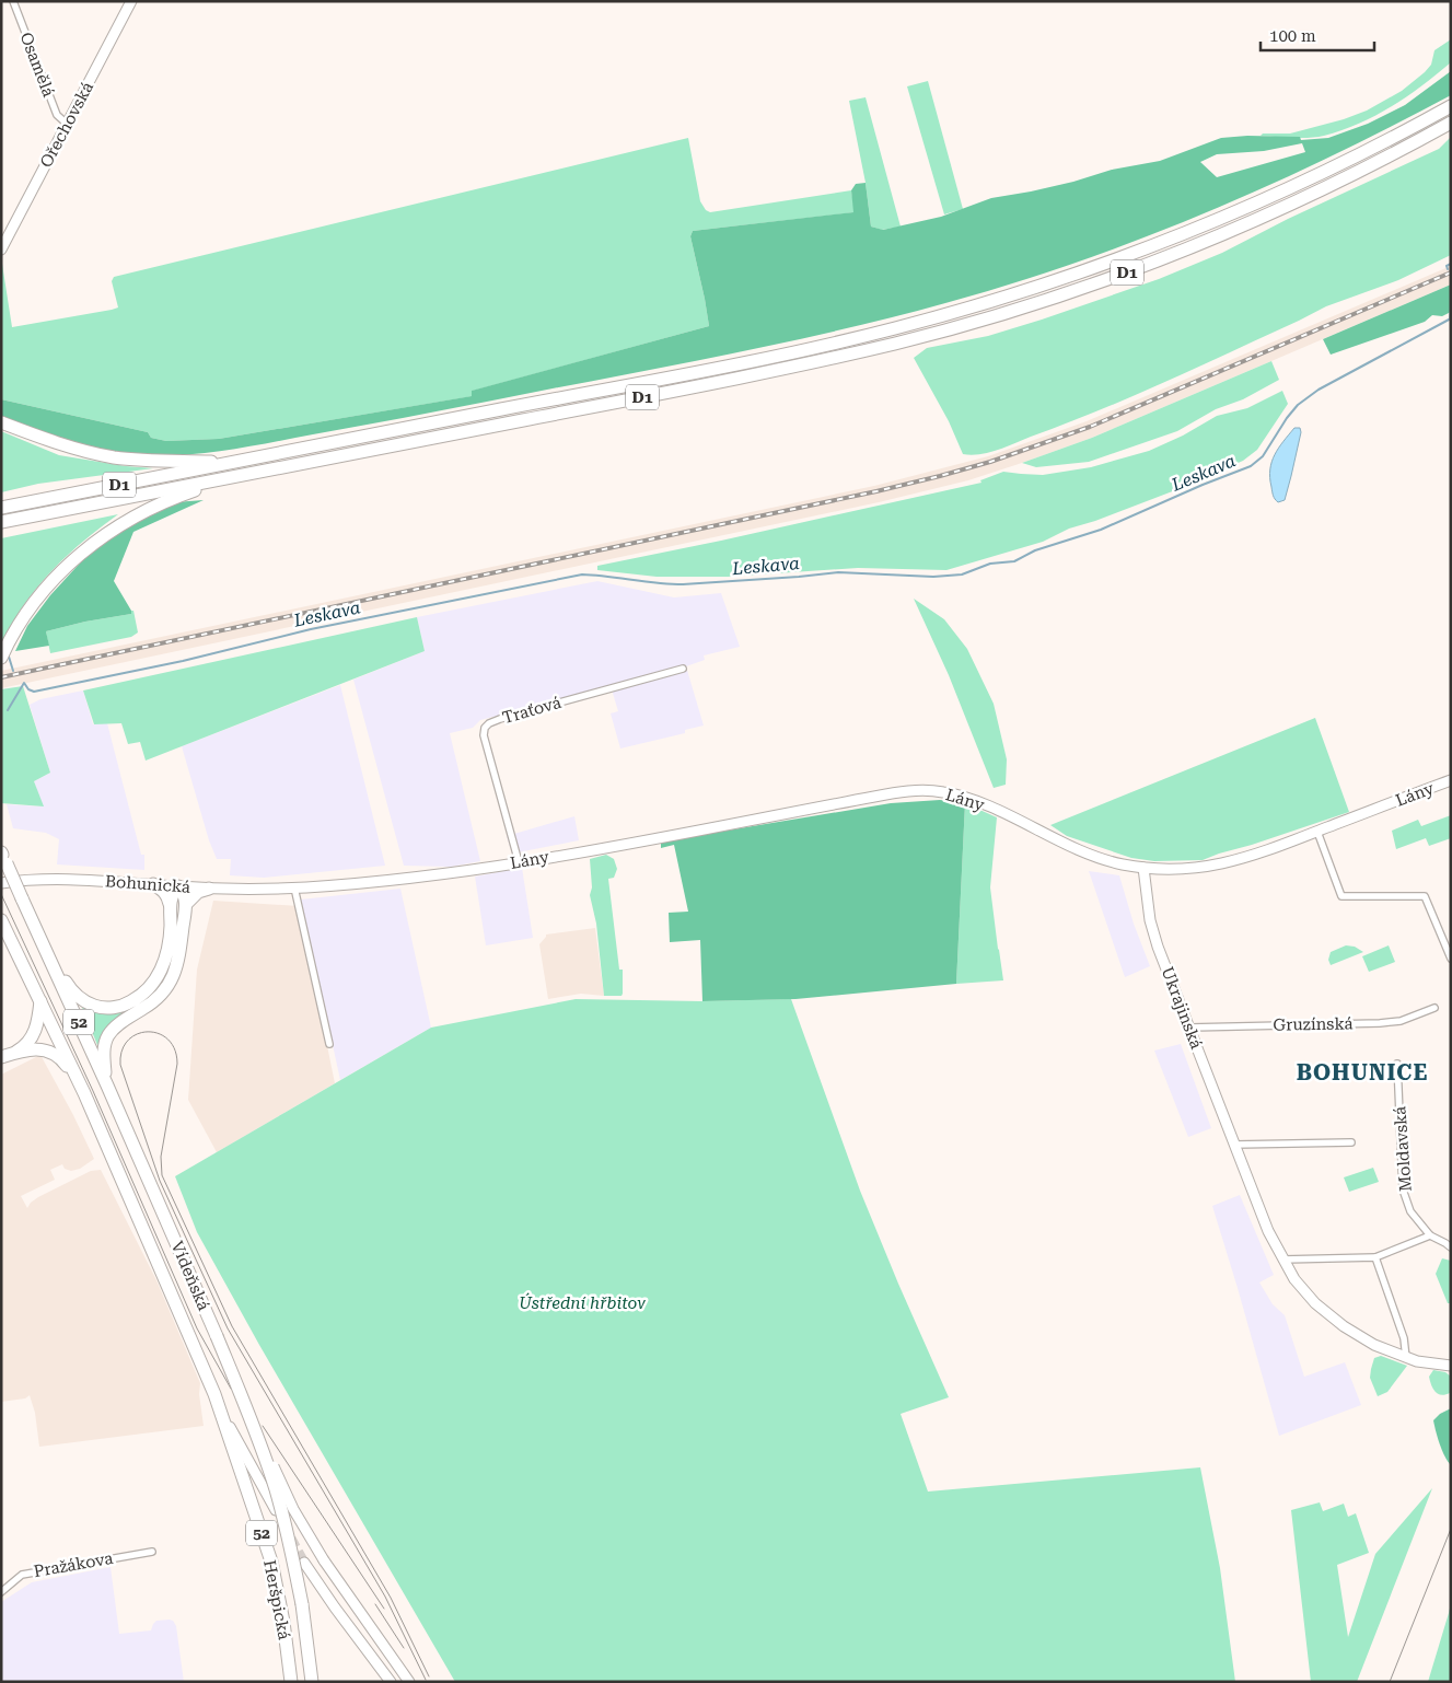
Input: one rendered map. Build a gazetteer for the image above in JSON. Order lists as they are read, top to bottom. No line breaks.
{"streets":{"highway":["D1","52","Vídeňská","Heršpická"],"street":["Osamělá","Ořechovská","Traťová","Lány","Bohunická","Ukrajinská","Gruzínská","Moldavská","Pražákova"]},"crossings":[["Osamělá","Ořechovská"],["Traťová","Lány"],["Lány","Bohunická"],["Lány","Ukrajinská"],["Ukrajinská","Gruzínská"],["Vídeňská","Heršpická"]],"districts":["BOHUNICE"],"water":["Leskava"],"parks":["Ústřední hřbitov"],"scale_bar":"100 m"}
